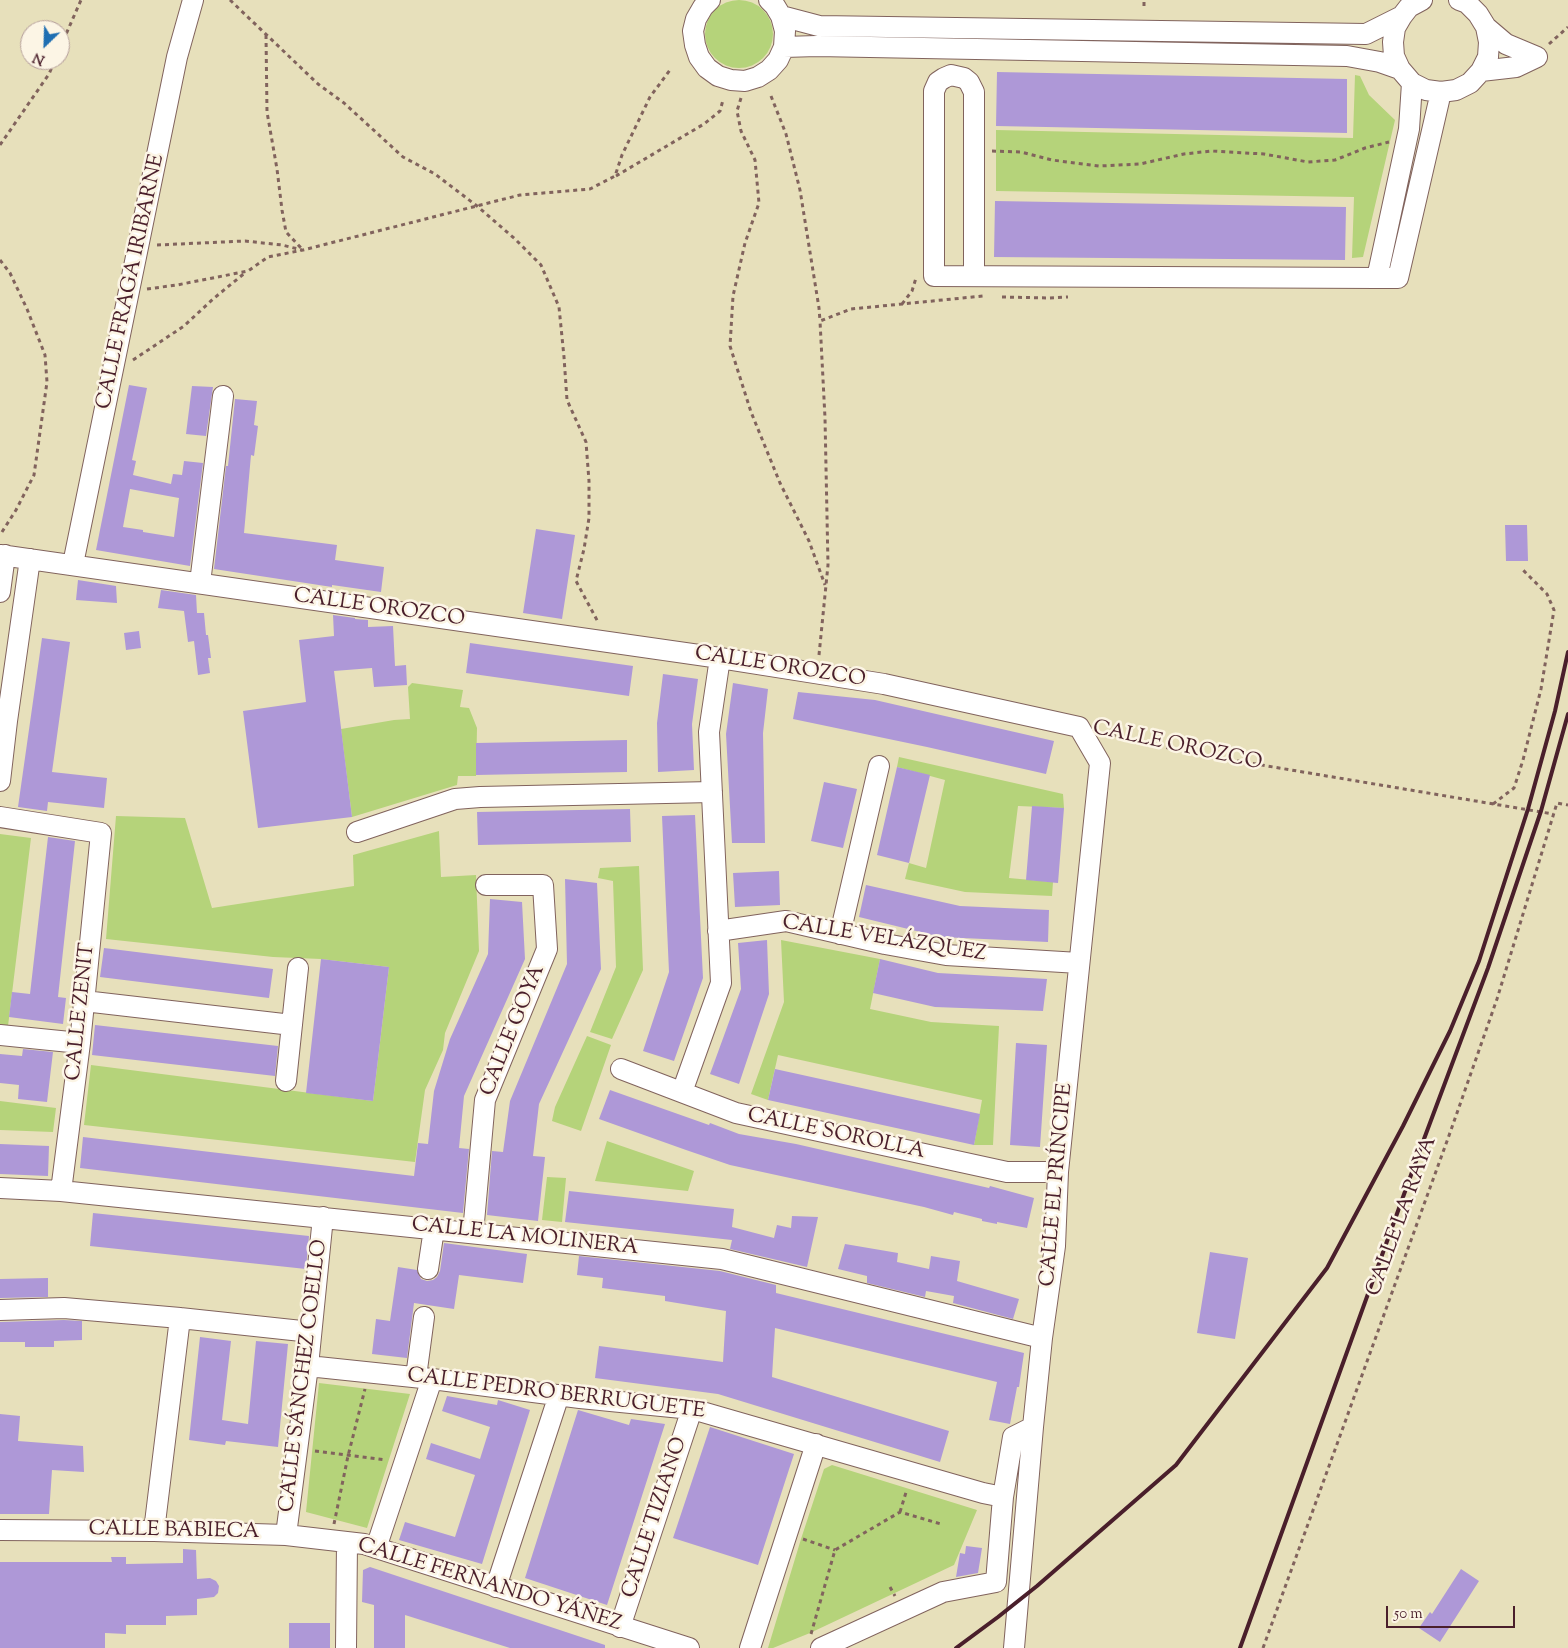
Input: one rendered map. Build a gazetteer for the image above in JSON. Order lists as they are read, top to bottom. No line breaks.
{"streets":{"street":["CALLE FRAGA IRIBARNE","CALLE OROZCO","CALLE VELÁZQUEZ","CALLE ZENIT","CALLE GOYA","CALLE SOROLLA","CALLE EL PRÍNCIPE","CALLE LA MOLINERA","CALLE SÁNCHEZ COELLO","CALLE PEDRO BERRUGUETE","CALLE TIZIANO","CALLE BABIECA","CALLE FERNANDO YÁÑEZ"],"path":["CALLE LA RAYA"]},"crossings":[["CALLE FRAGA IRIBARNE","CALLE OROZCO"],["CALLE OROZCO","CALLE EL PRÍNCIPE"],["CALLE OROZCO","CALLE LA RAYA"],["CALLE VELÁZQUEZ","CALLE EL PRÍNCIPE"],["CALLE ZENIT","CALLE LA MOLINERA"],["CALLE GOYA","CALLE LA MOLINERA"],["CALLE SOROLLA","CALLE EL PRÍNCIPE"],["CALLE EL PRÍNCIPE","CALLE LA MOLINERA"],["CALLE LA MOLINERA","CALLE SÁNCHEZ COELLO"],["CALLE SÁNCHEZ COELLO","CALLE PEDRO BERRUGUETE"],["CALLE SÁNCHEZ COELLO","CALLE BABIECA"],["CALLE PEDRO BERRUGUETE","CALLE TIZIANO"],["CALLE TIZIANO","CALLE FERNANDO YÁÑEZ"],["CALLE BABIECA","CALLE FERNANDO YÁÑEZ"]],"scale_bar":"50 m","north":"bottom left"}
